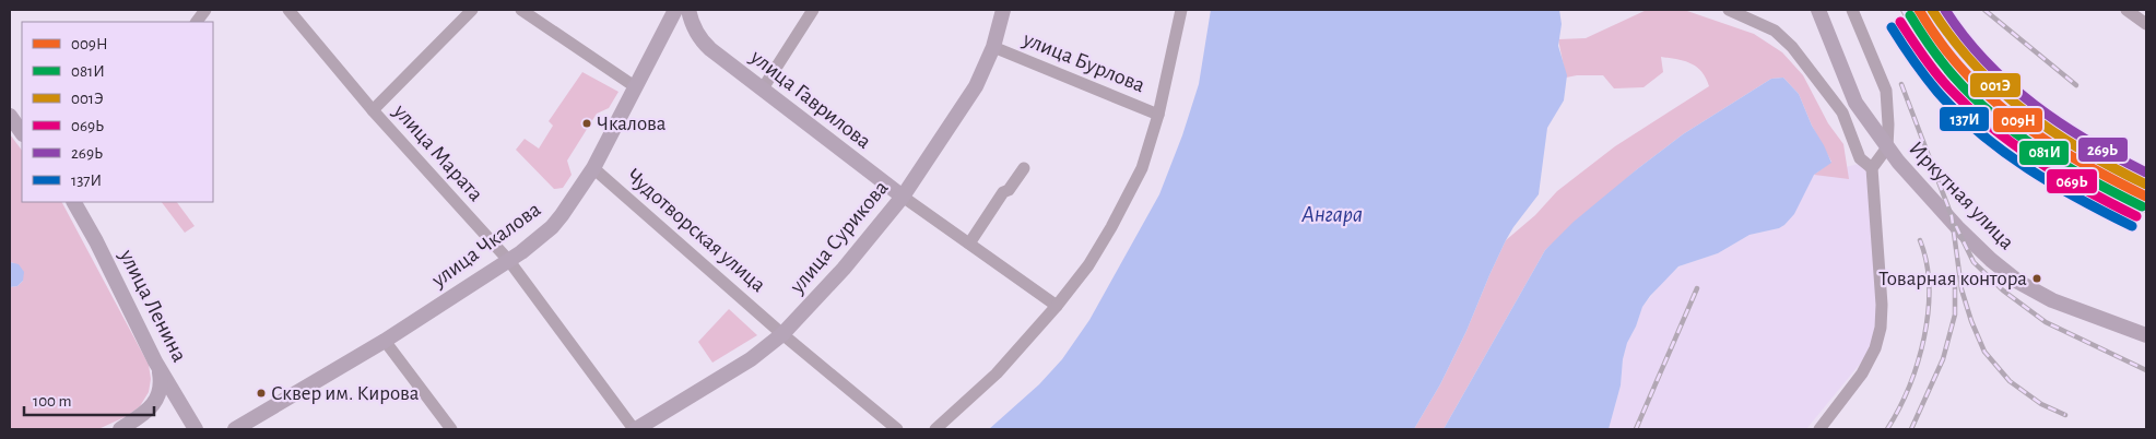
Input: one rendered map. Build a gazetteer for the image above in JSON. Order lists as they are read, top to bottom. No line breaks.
{"streets":{"main road":["улица Гаврилова","Иркутная улица","улица Сурикова","улица Чкалова","улица Ленина"],"street":["улица Бурлова","улица Марата","Чудотворская улица"]},"crossings":[["улица Бурлова","улица Сурикова"],["улица Гаврилова","улица Сурикова"],["улица Марата","улица Сурикова"],["улица Марата","улица Чкалова"],["Чудотворская улица","улица Сурикова"],["Чудотворская улица","улица Чкалова"]],"water":["Ангара"],"places":["Чкалова","Товарная контора","Сквер им. Кирова"],"lines":["transit line 009Н","transit line 001Э","transit line 269Ь","transit line 081И","transit line 069Ь","transit line 137И"],"legend":["009Н","081И","001Э","069Ь","269Ь","137И"],"scale_bar":"100 m"}
